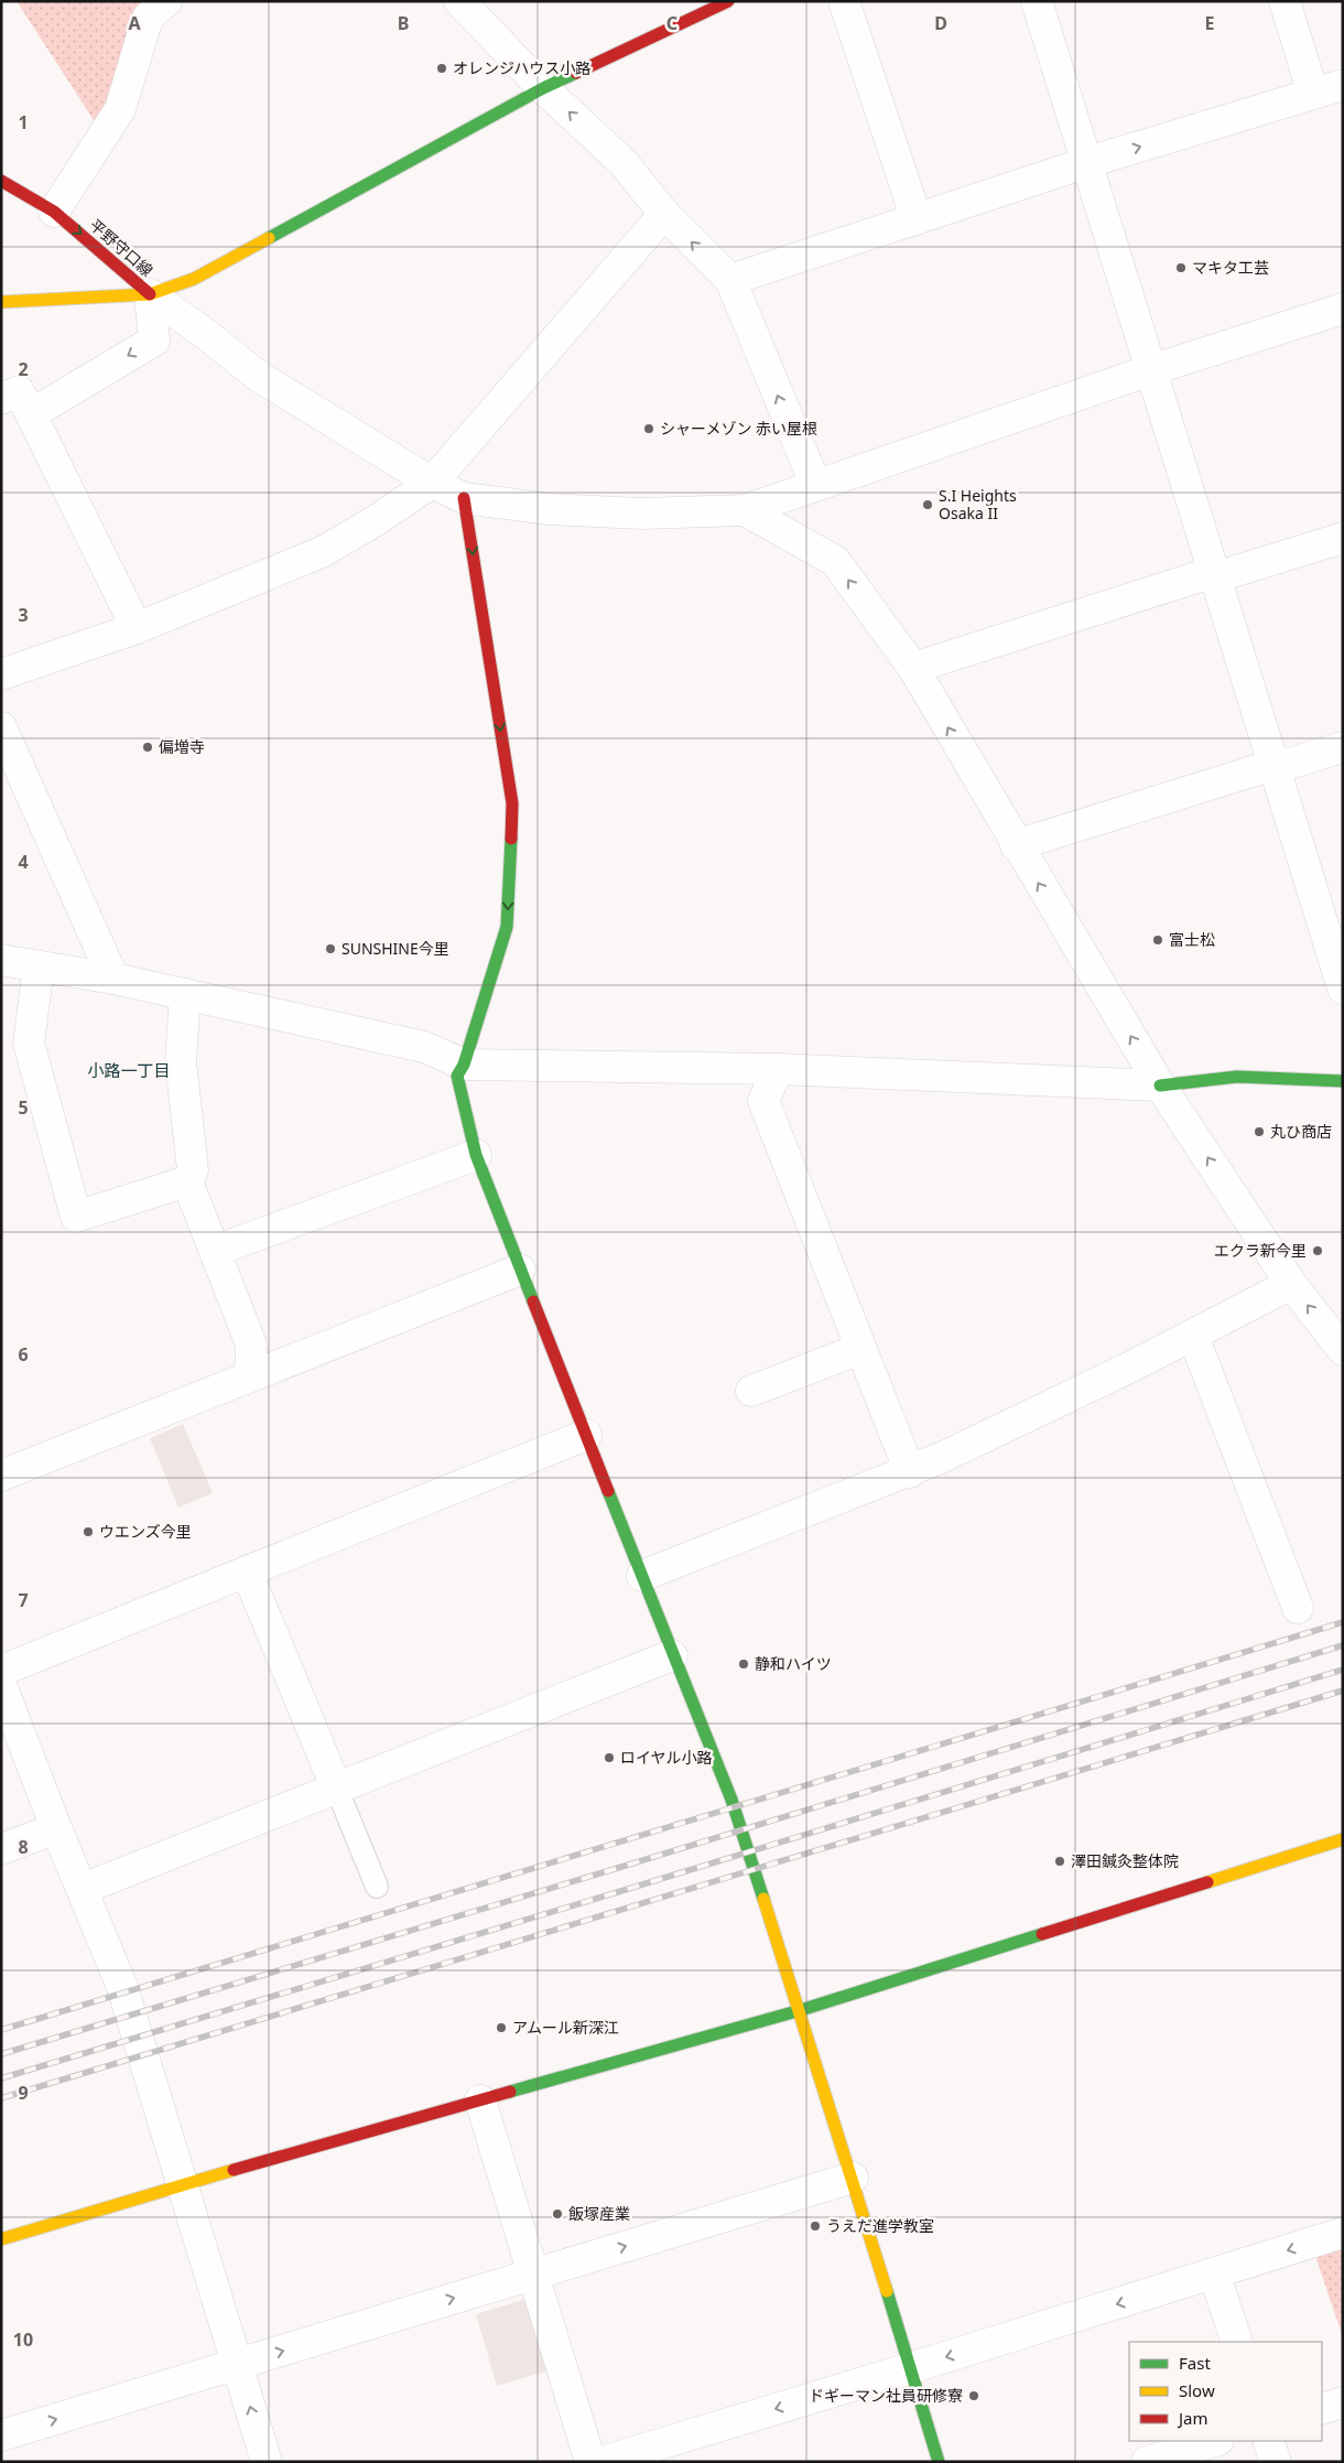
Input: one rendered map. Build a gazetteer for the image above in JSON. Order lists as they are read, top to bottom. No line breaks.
{"streets":{"street":["平野守口線"]},"one_way":["平野守口線"],"districts":["小路一丁目"],"places":["オレンジハウス小路","マキタ工芸","シャーメゾン 赤い屋根","S.I Heights Osaka II","偏増寺","富士松","SUNSHINE今里","丸ひ商店","エクラ新今里","ウエンズ今里","静和ハイツ","ロイヤル小路","澤田鍼灸整体院","アムール新深江","飯塚産業","うえだ進学教室","ドギーマン社員研修寮"],"legend":["Fast","Slow","Jam"],"grid":{"columns":["A","B","C","D","E"],"rows":["1","2","3","4","5","6","7","8","9","10"]}}
